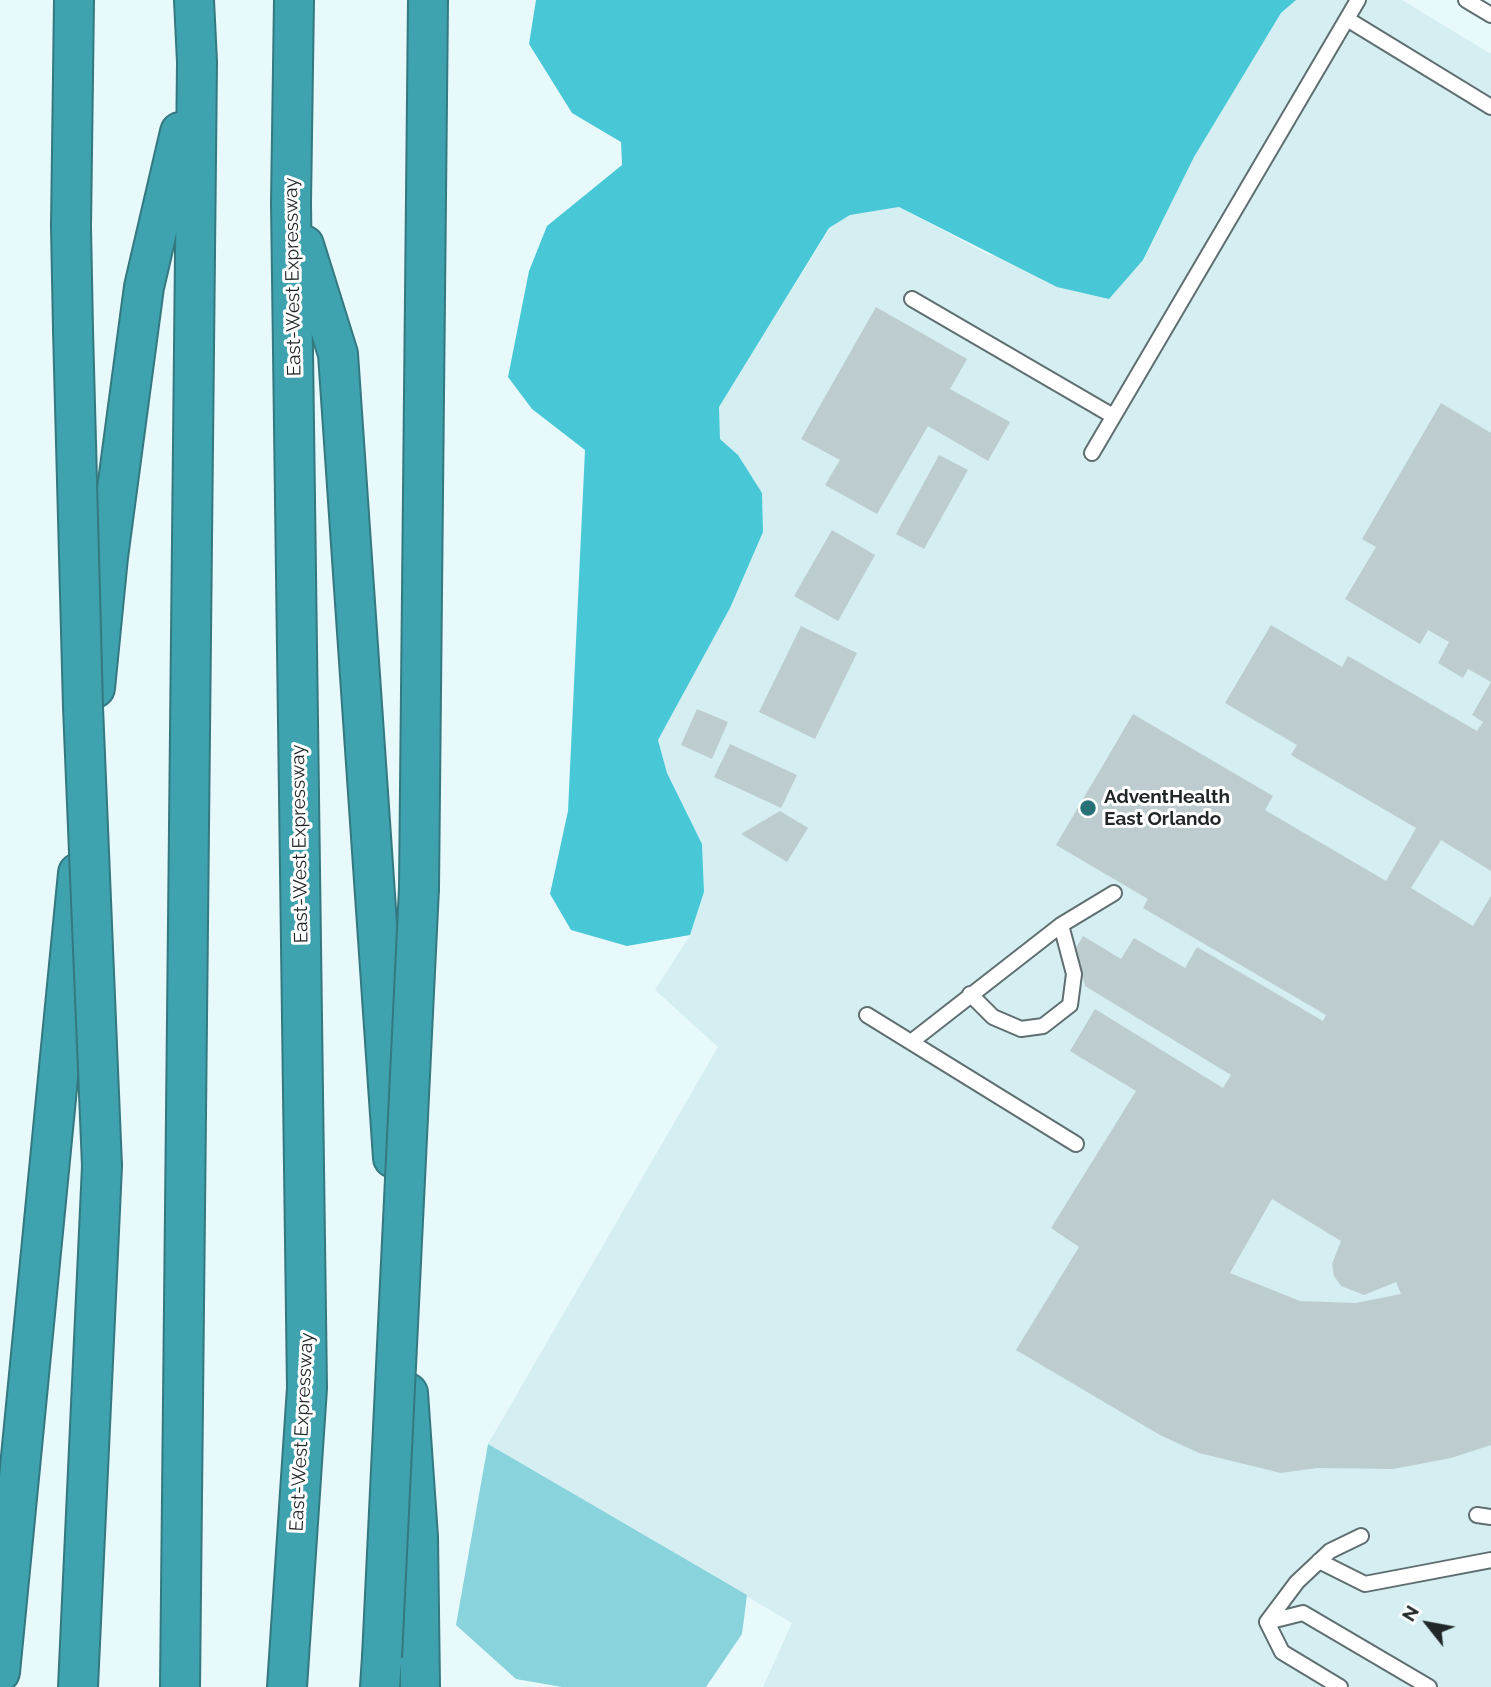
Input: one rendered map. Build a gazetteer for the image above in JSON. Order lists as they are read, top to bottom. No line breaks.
{"streets":{"highway":["East-West Expressway"]},"places":["AdventHealth East Orlando"],"north":"top left"}
